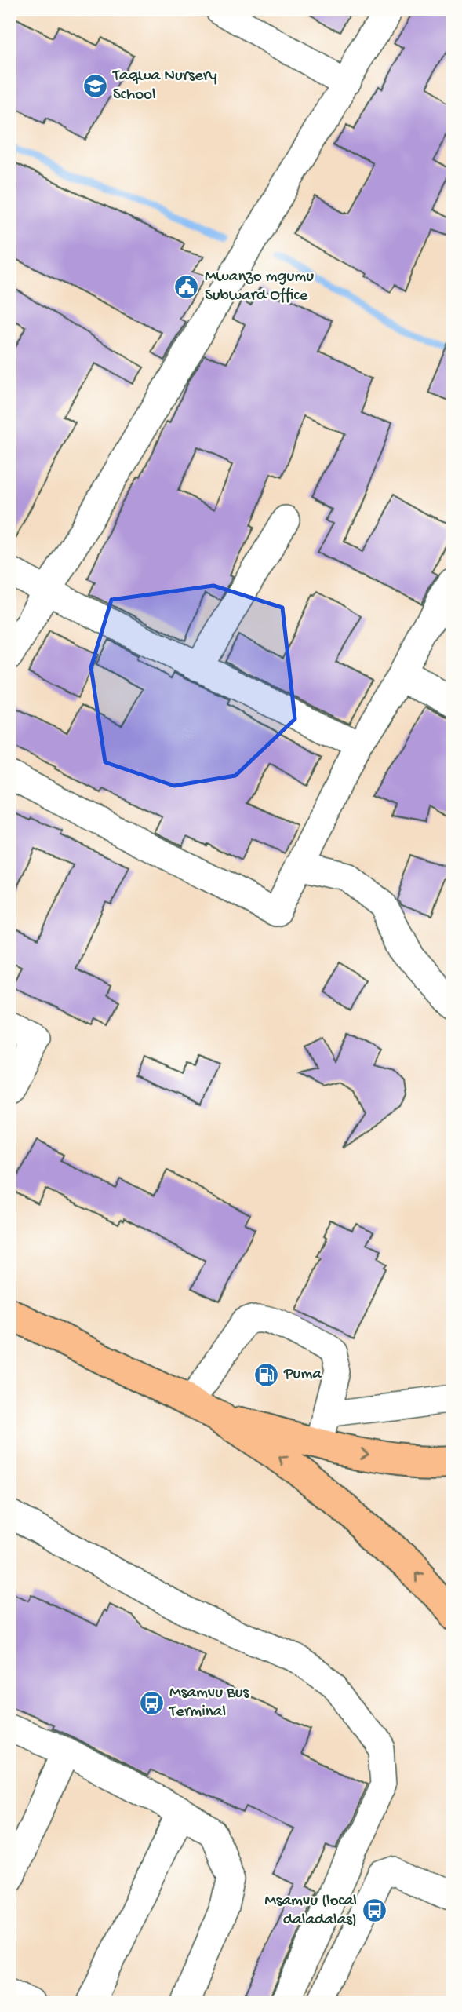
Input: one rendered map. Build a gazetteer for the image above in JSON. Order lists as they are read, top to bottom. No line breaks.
{"places":{"school or university":["Taqwa Nursery School"],"public building":["Mwanzo mgumu Subward Office"],"fuel station":["Puma"],"bus stop":["Msamvu Bus Terminal","Msamvu (local daladalas)"]}}
